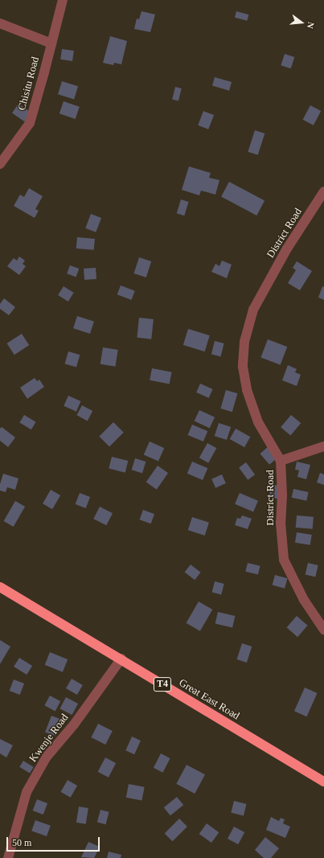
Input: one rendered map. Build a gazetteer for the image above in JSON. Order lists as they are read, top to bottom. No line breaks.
{"streets":{"highway":["T4","Great East Road"],"street":["Chisitu Road","District Road","Kwenje Road"]},"crossings":[["Great East Road","Kwenje Road"]],"scale_bar":"50 m","north":"right"}
